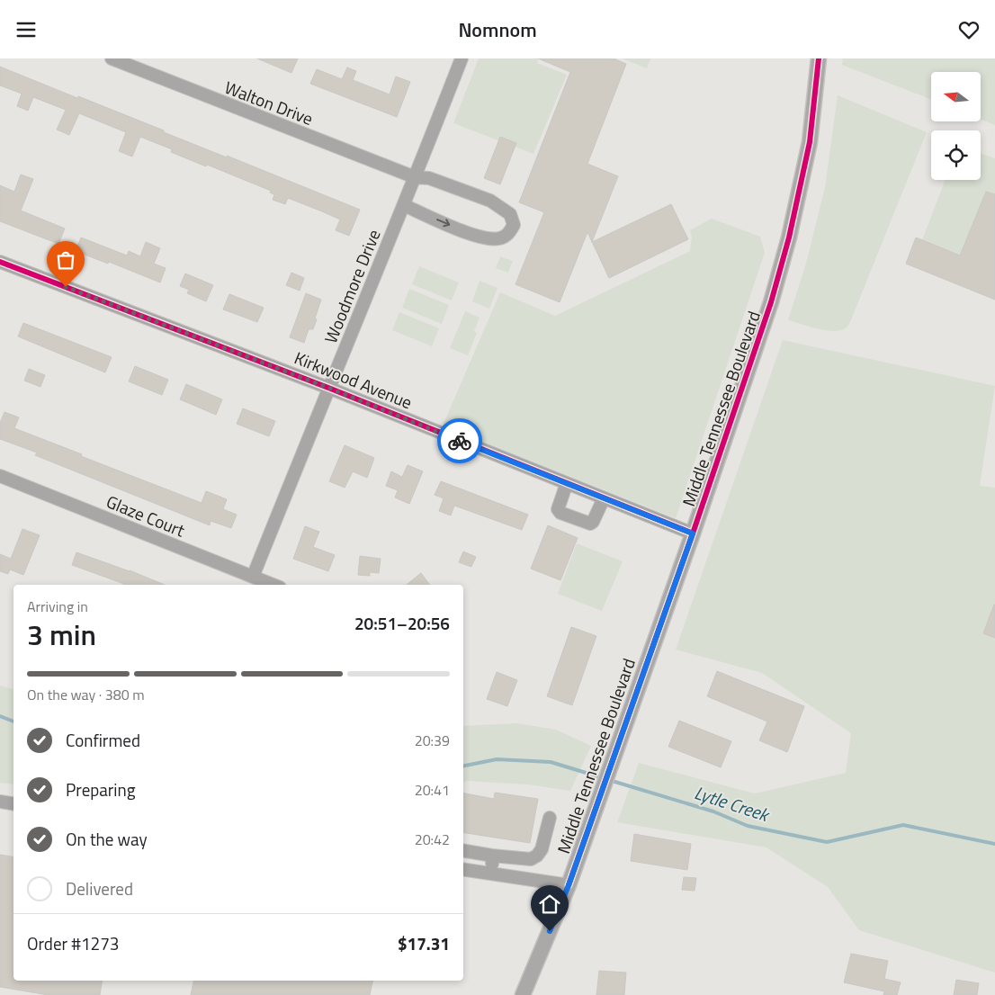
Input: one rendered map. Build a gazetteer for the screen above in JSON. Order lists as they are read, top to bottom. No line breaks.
{"streets":{"main road":["Middle Tennessee Boulevard"],"street":["Walton Drive","Woodmore Drive","Kirkwood Avenue","Glaze Court"]},"crossings":[["Walton Drive","Woodmore Drive"],["Woodmore Drive","Kirkwood Avenue"],["Woodmore Drive","Glaze Court"],["Kirkwood Avenue","Middle Tennessee Boulevard"]],"water":["Lytle Creek"],"north":"left","page":{"header":"Nomnom","heading":["3 min","Arriving in","20:51–20:56"],"panel":["Order #1273","$17.31"],"bar":"On the way · 380 m","list":[["Confirmed","20:39"],["Preparing","20:41"],["On the way","20:42"],"Delivered"]}}
